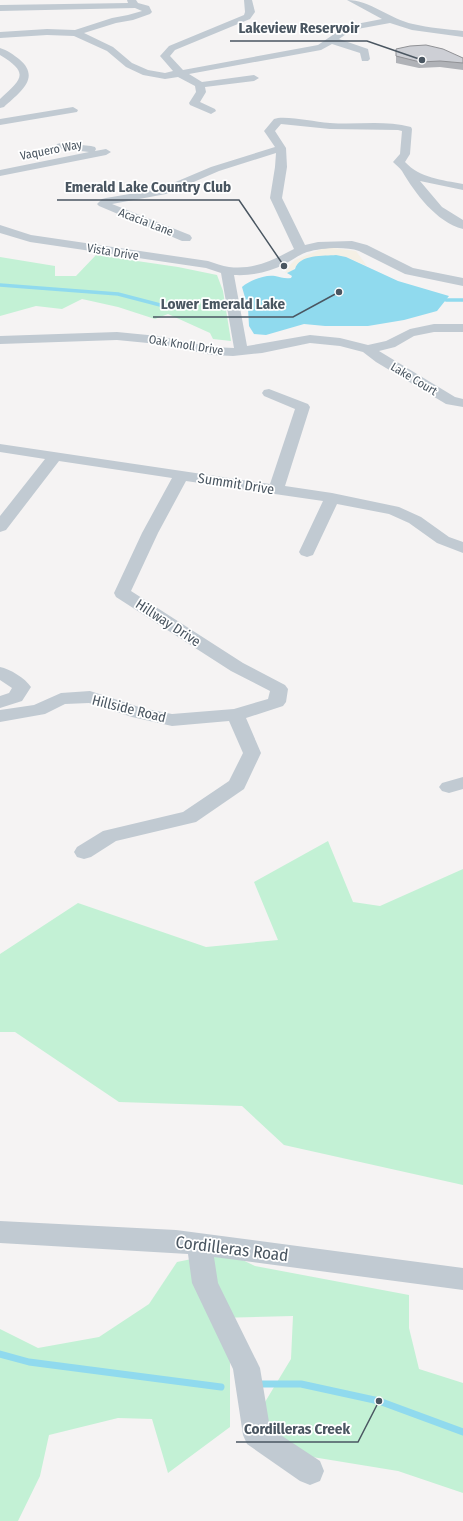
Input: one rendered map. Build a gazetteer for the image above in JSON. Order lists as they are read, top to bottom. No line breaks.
{"streets":{"street":["Vaquero Way","Acacia Lane","Vista Drive","Oak Knoll Drive","Lake Court","Summit Drive","Hillway Drive","Hillside Road","Cordilleras Road"]},"crossings":[["Vista Drive","Oak Knoll Drive"],["Summit Drive","Hillway Drive"],["Hillway Drive","Hillside Road"]],"places":["Lakeview Reservoir","Emerald Lake Country Club","Lower Emerald Lake","Cordilleras Creek"]}
